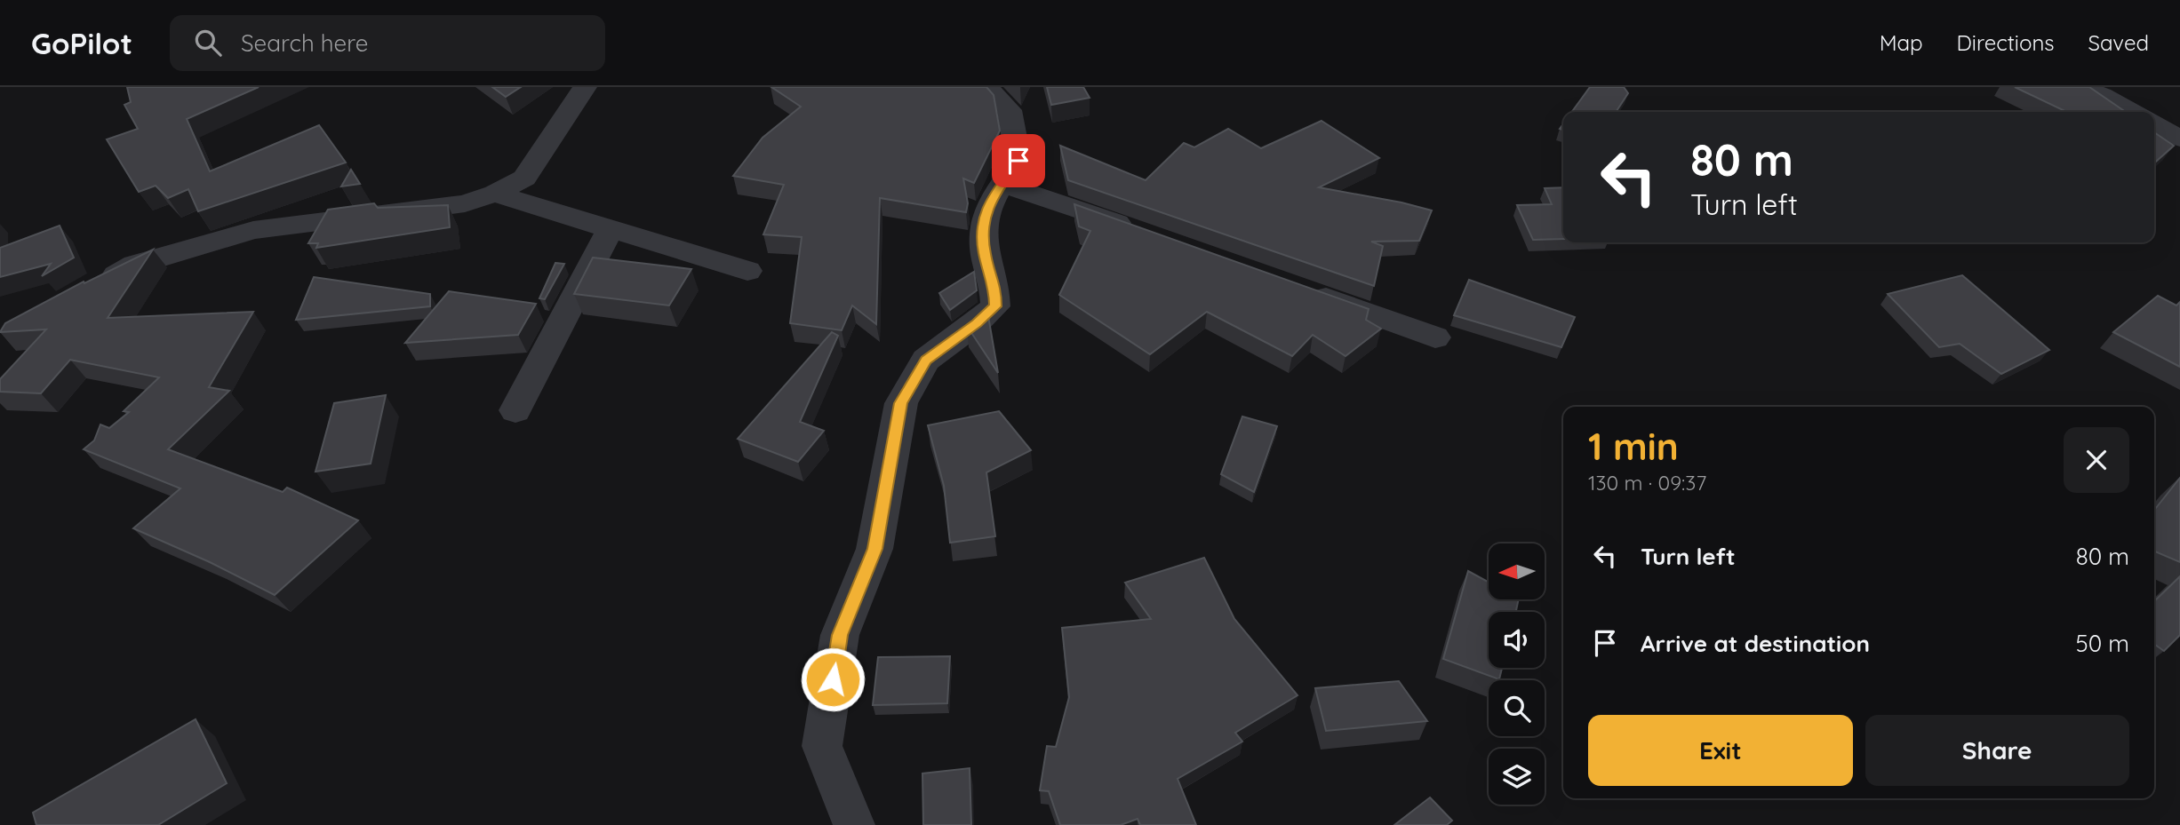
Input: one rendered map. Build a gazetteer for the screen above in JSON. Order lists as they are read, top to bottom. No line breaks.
{"north":"left","page":{"header":"GoPilot","search":"Search here","nav":["Map","Directions","Saved"],"turn":["80 m","Turn left"],"heading":["1 min","130 m · 09:37"],"list":[{"name":"Turn left","value":"80 m"},{"name":"Arrive at destination","value":"50 m"}],"buttons":["Exit","Share"]}}
